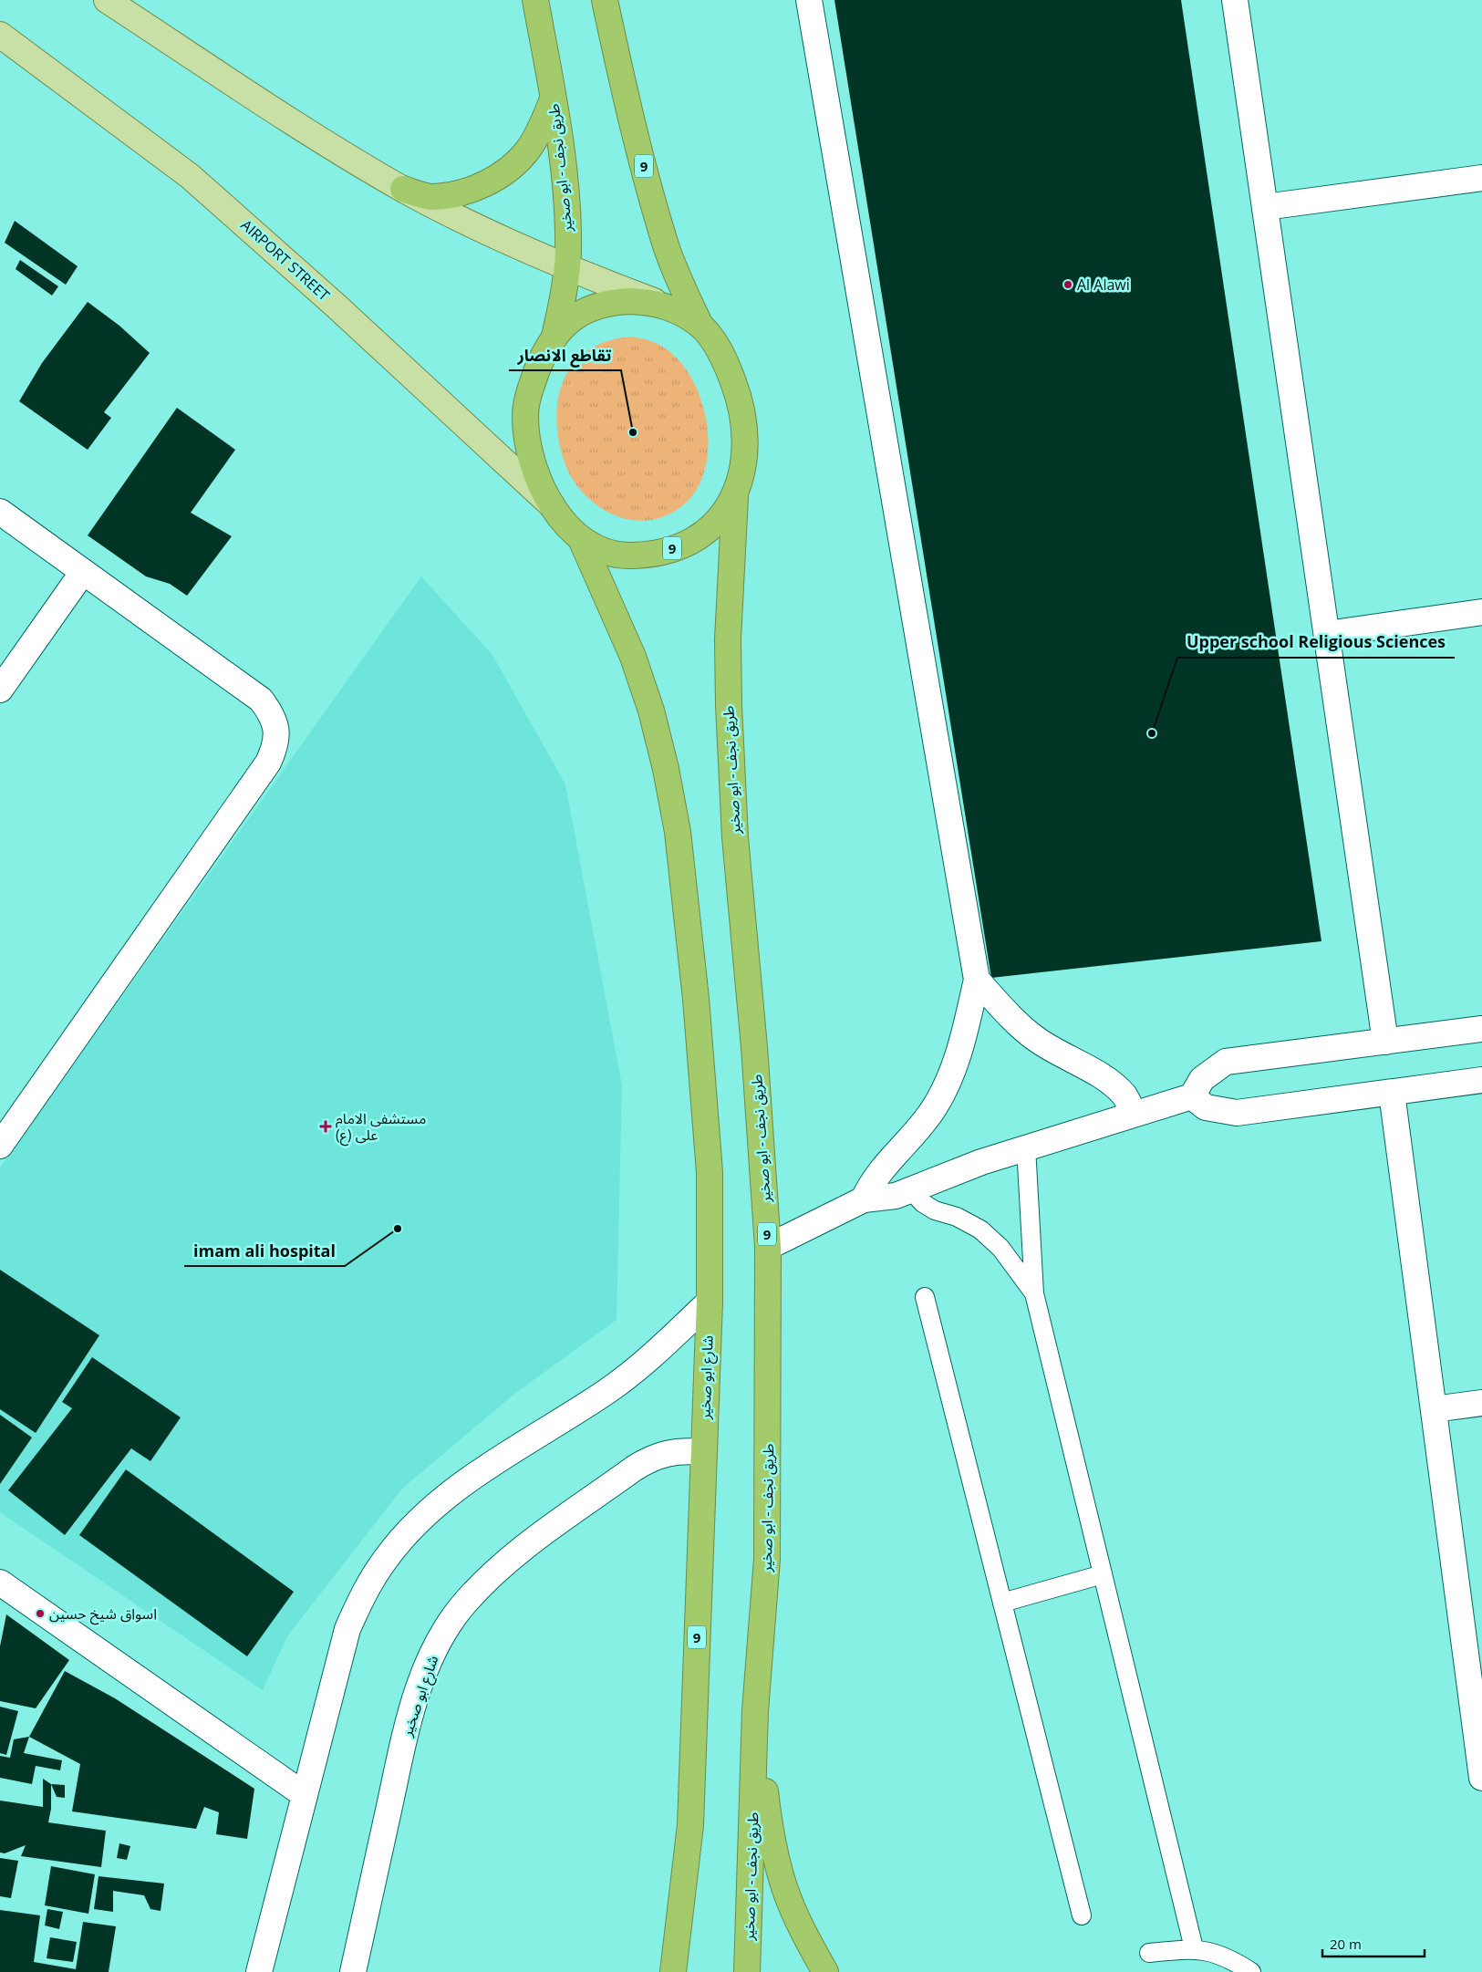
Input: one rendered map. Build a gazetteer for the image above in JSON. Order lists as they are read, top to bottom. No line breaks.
{"streets":{"highway":["9","طريق نجف - ابو صخير","شارع ابو صخير"],"main road":["AIRPORT STREET"]},"crossings":[["9","طريق نجف - ابو صخير"],["9","AIRPORT STREET"],["9","شارع ابو صخير"]],"places":{"other":["Al Alawi","تقاطع الانصار","Upper school Religious Sciences","imam ali hospital","اسواق شيخ حسين"],"health":["مستشفی الامام علی (ع)"]},"scale_bar":"20 m"}
